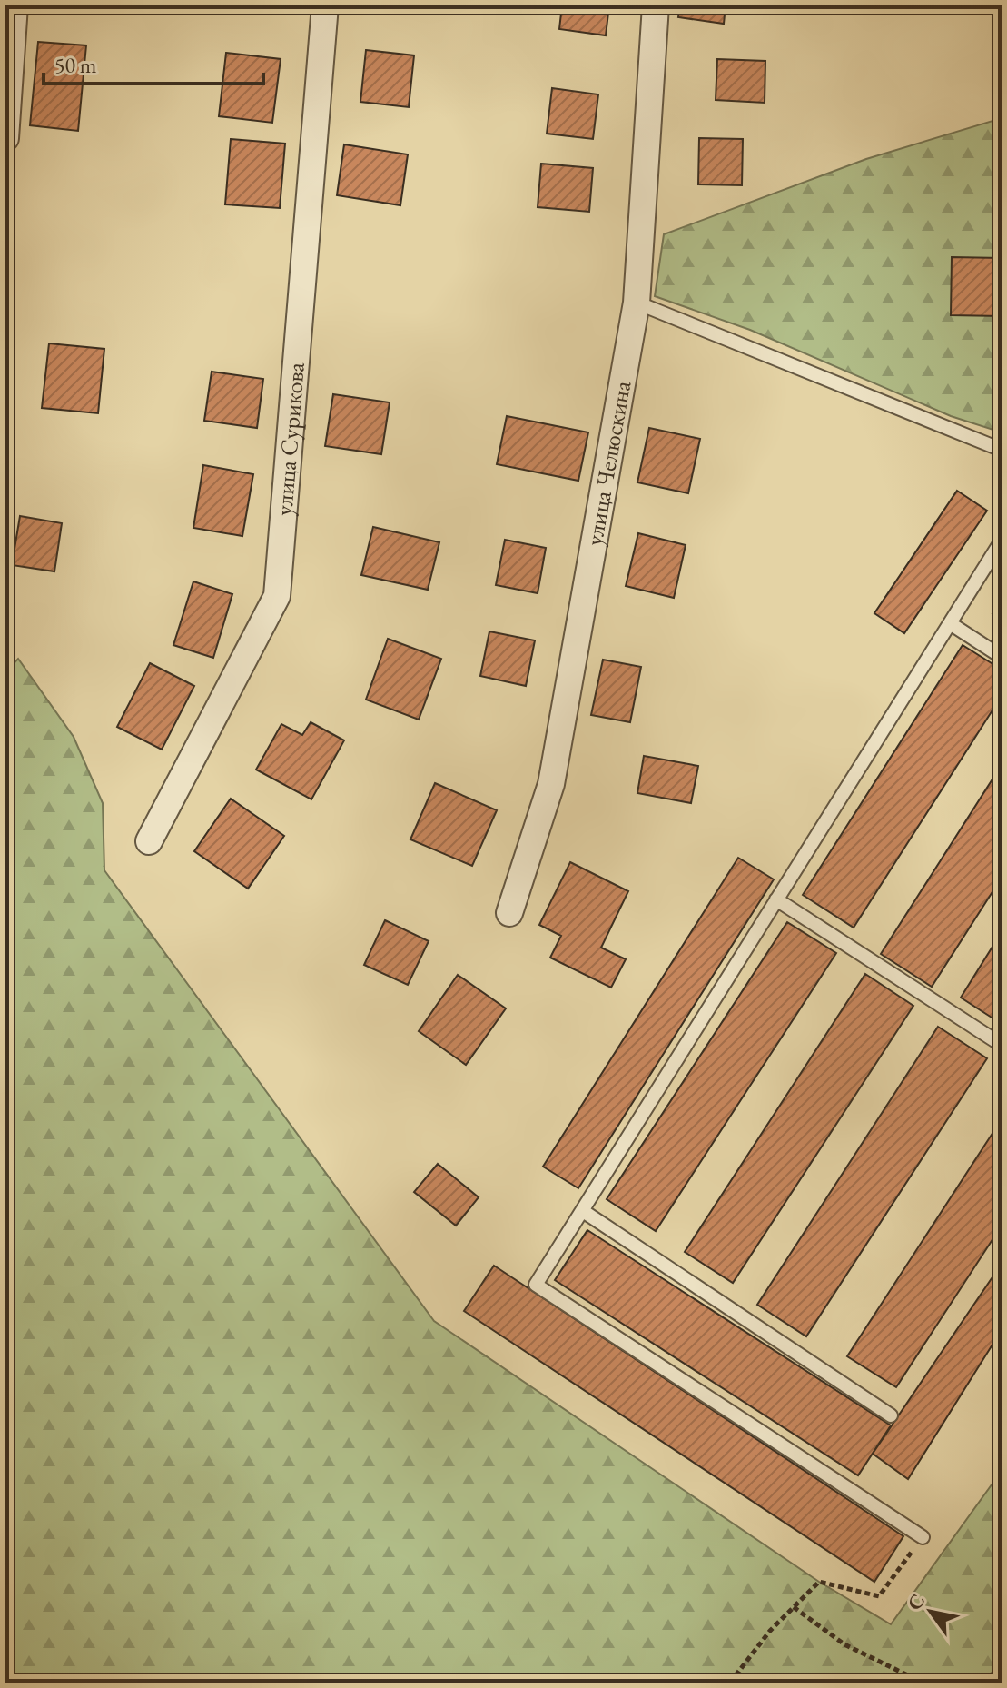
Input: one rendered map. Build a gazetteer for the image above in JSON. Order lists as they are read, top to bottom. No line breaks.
{"streets":{"street":["улица Сурикова","улица Челюскина"]},"scale_bar":"50 m","north":"top left"}
